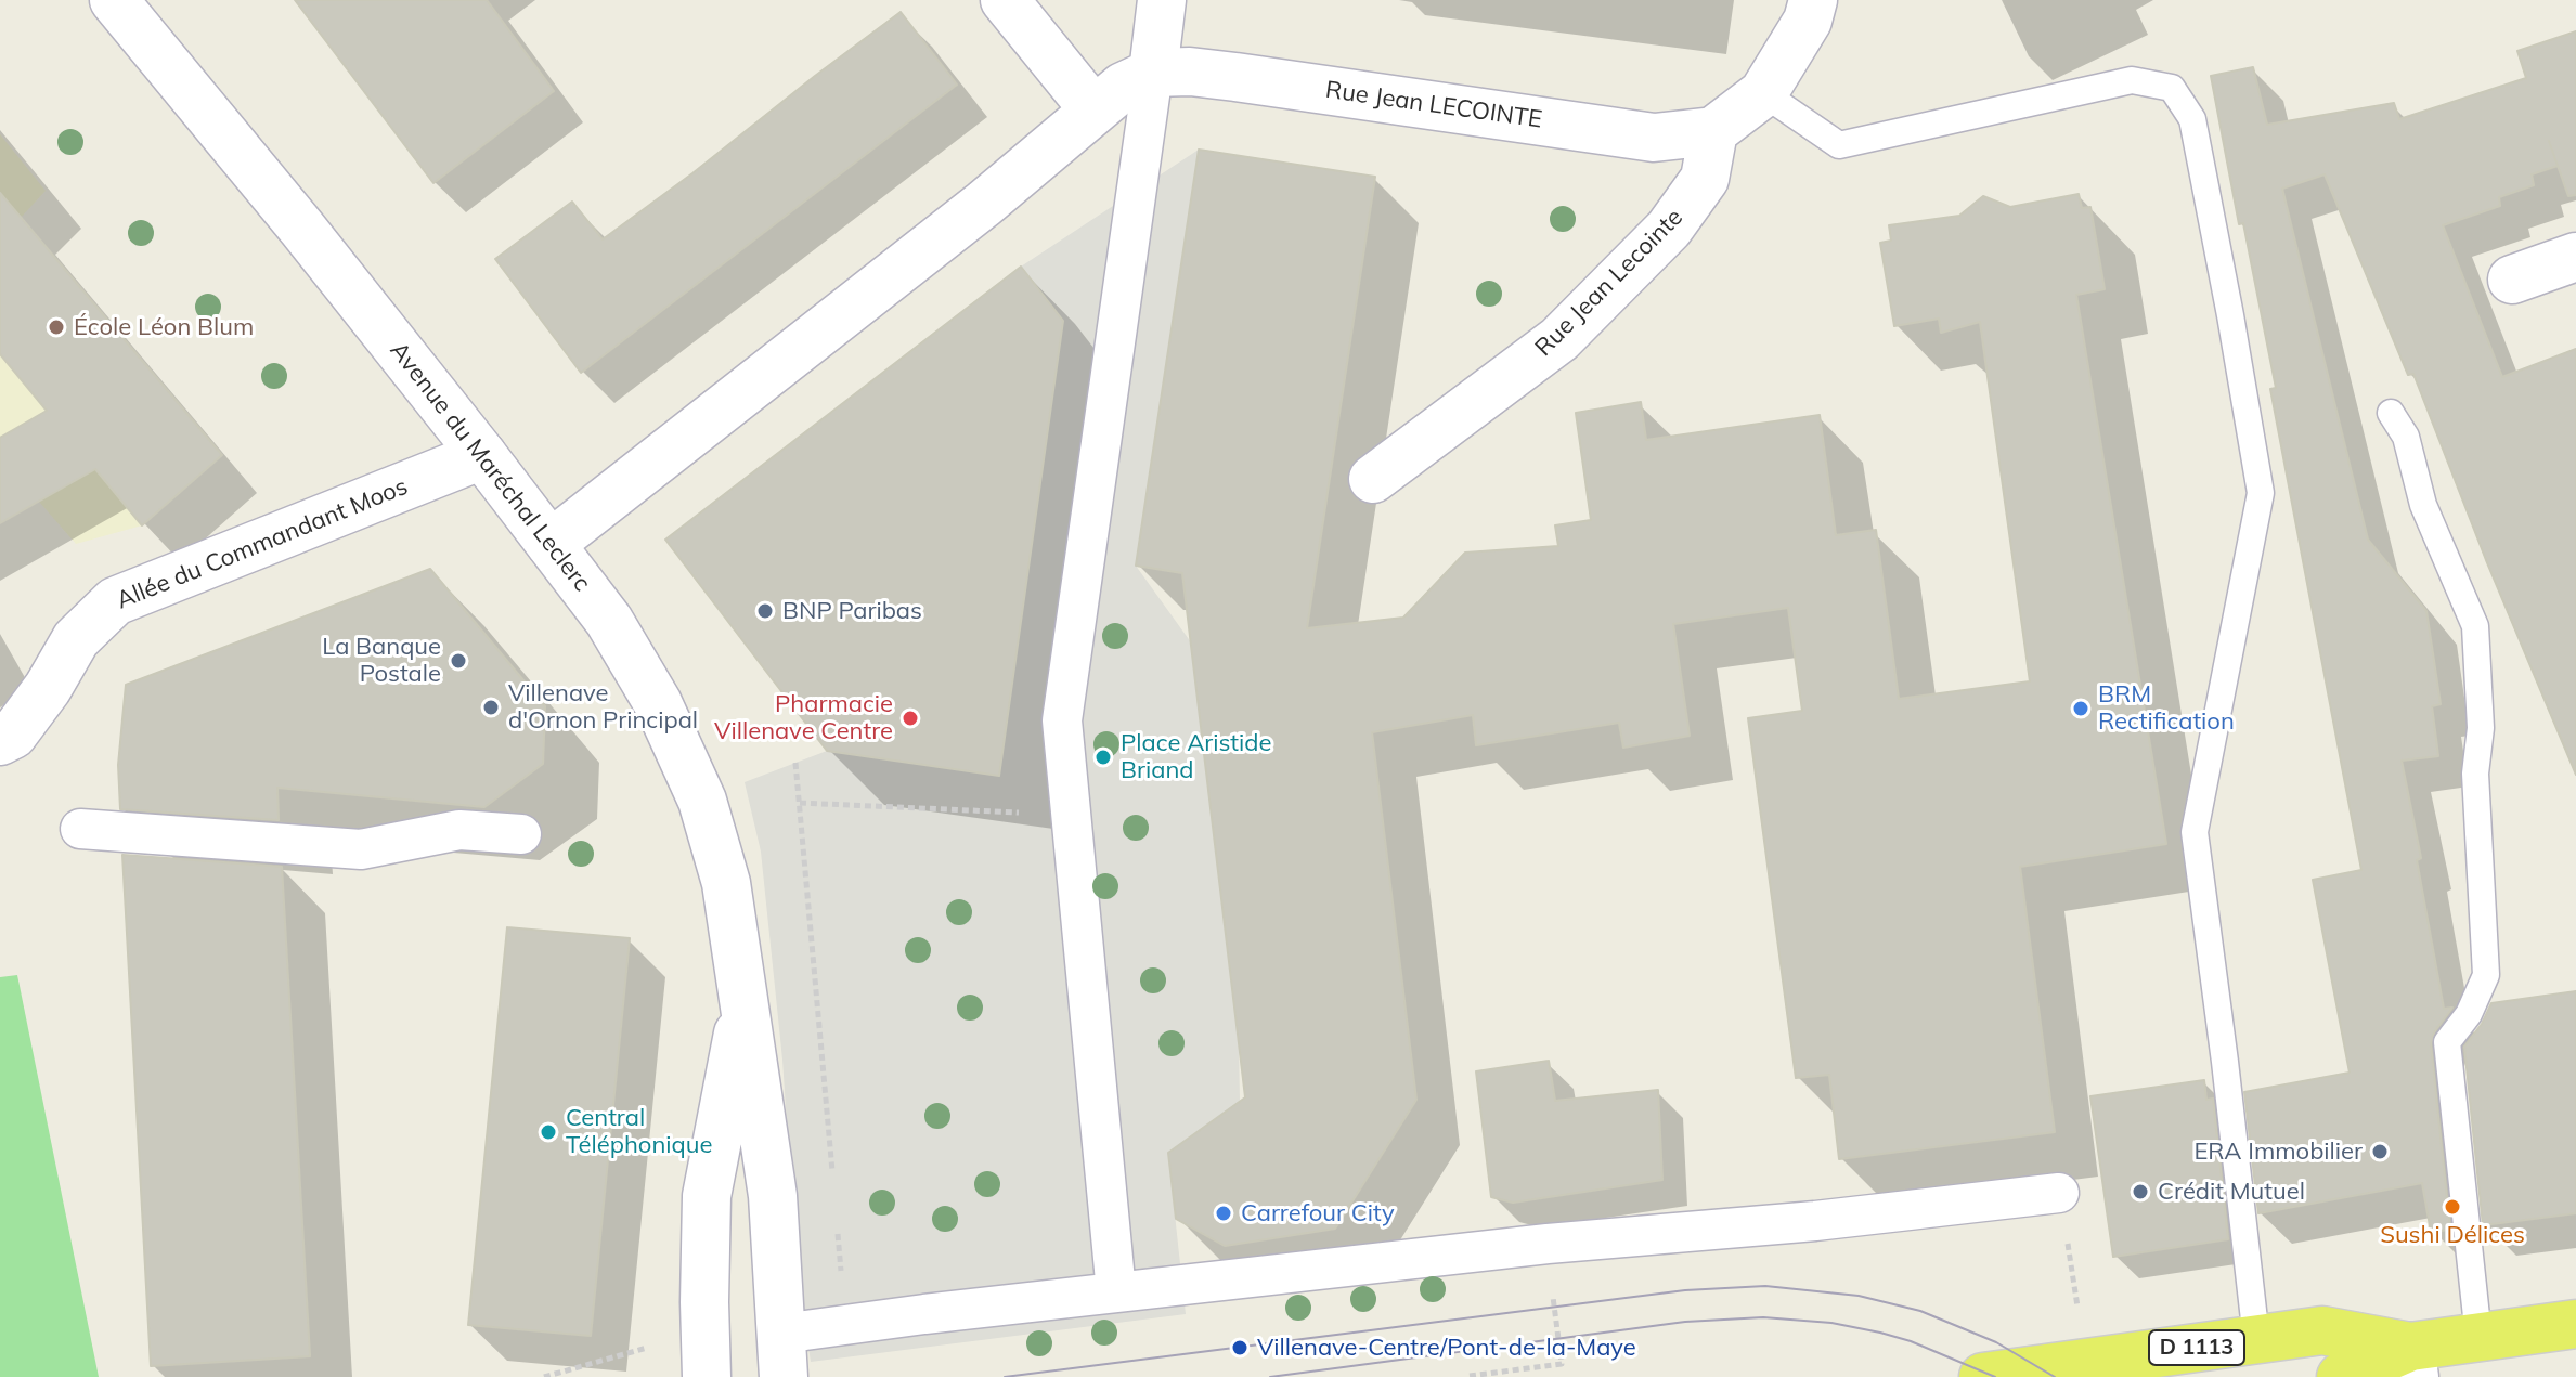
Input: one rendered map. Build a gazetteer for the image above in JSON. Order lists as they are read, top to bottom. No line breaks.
{"streets":{"main road":["D 1113"],"street":["Rue Jean LECOINTE","Rue Jean Lecointe","Avenue du Maréchal Leclerc","Allée du Commandant Moos"]},"crossings":[["Rue Jean LECOINTE","Rue Jean Lecointe"],["Avenue du Maréchal Leclerc","Allée du Commandant Moos"]],"places":["École Léon Blum","BNP Paribas","La Banque Postale","Villenave d'Ornon Principal","BRM Rectification","Pharmacie Villenave Centre","Place Aristide Briand","Central Téléphonique","ERA Immobilier","Crédit Mutuel","Sushi Délices","Carrefour City","Villenave-Centre/Pont-de-la-Maye"]}
